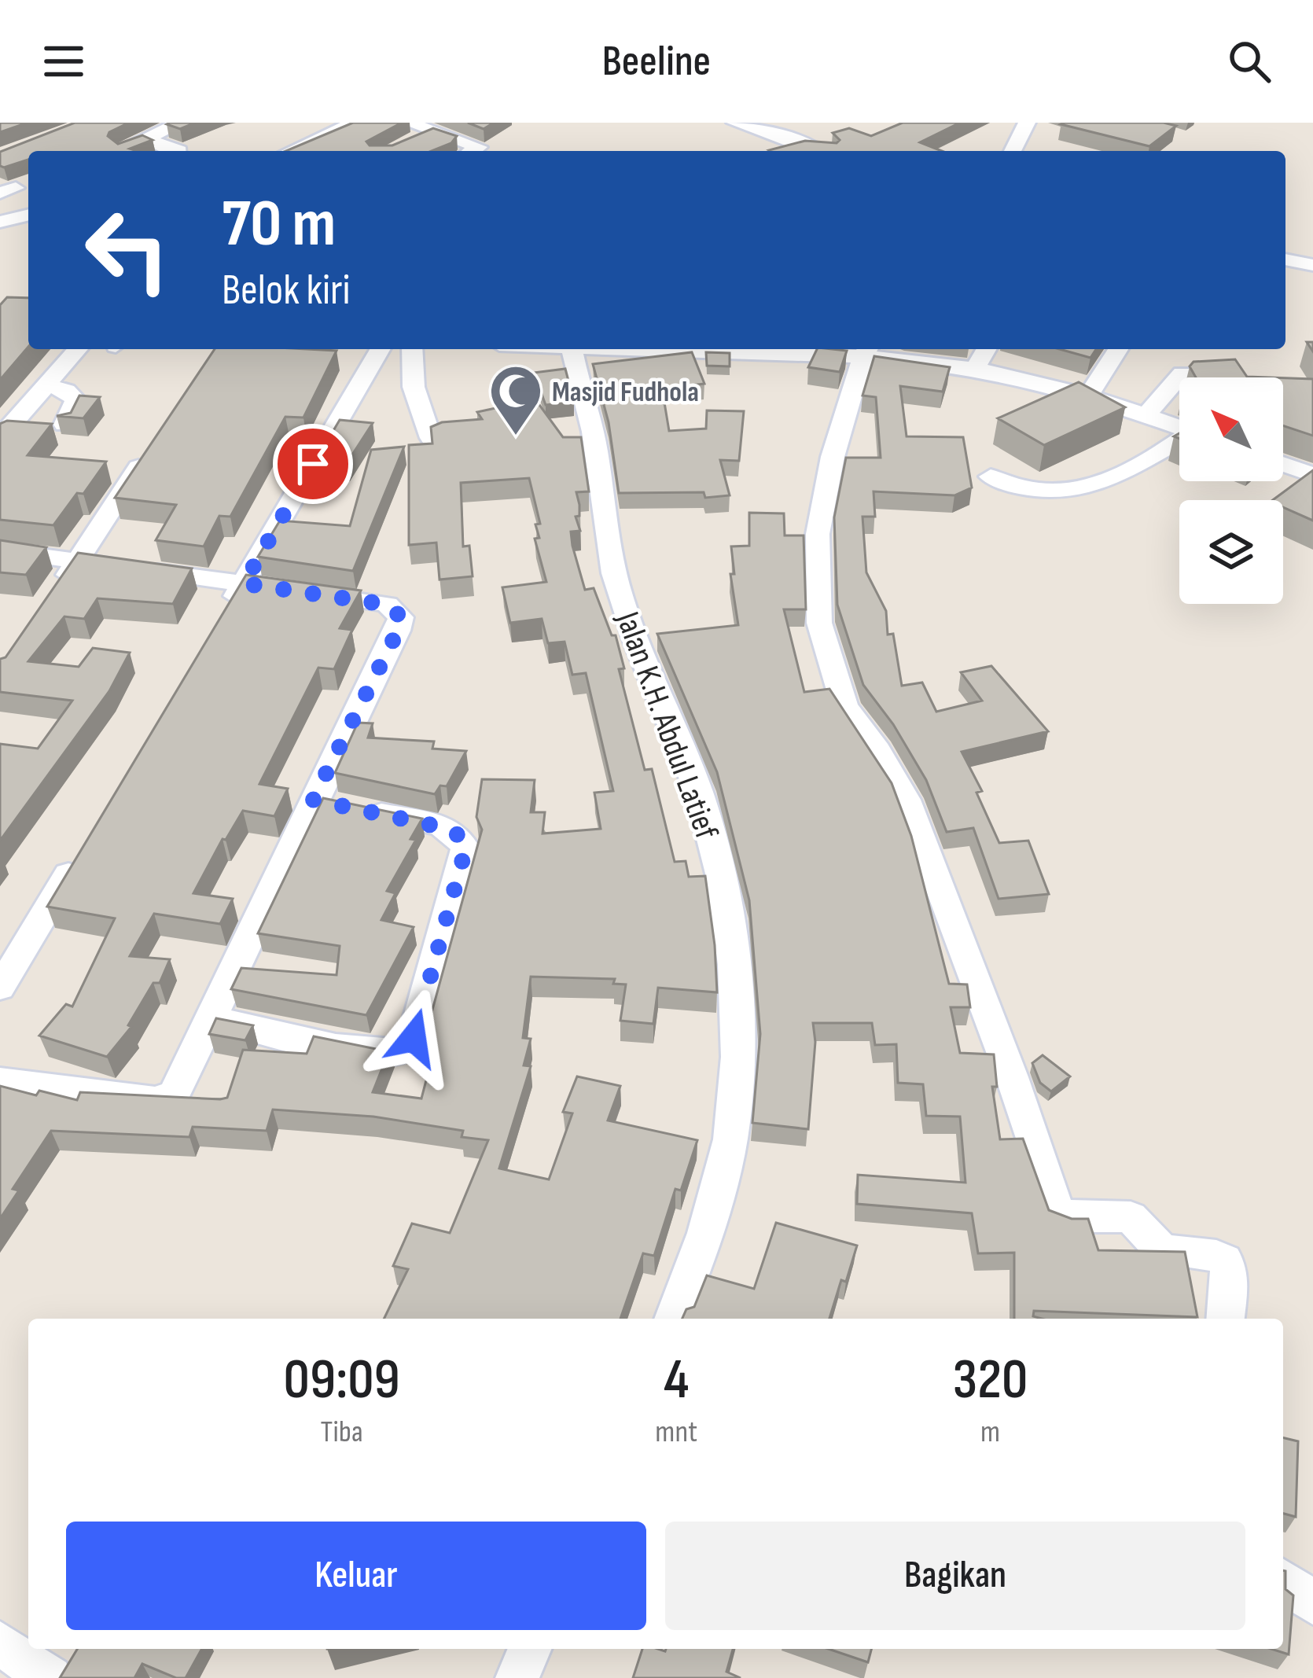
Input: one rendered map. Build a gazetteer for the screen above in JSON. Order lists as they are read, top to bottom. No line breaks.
{"streets":{"street":["Jalan K.H. Abdul Latief"]},"places":{"mosque":["Masjid Fudhola"]},"north":"top left","page":{"header":"Beeline","turn":["70 m","Belok kiri"],"eta":["09:09","Tiba","4","mnt","320","m"],"buttons":["Keluar","Bagikan"]}}
